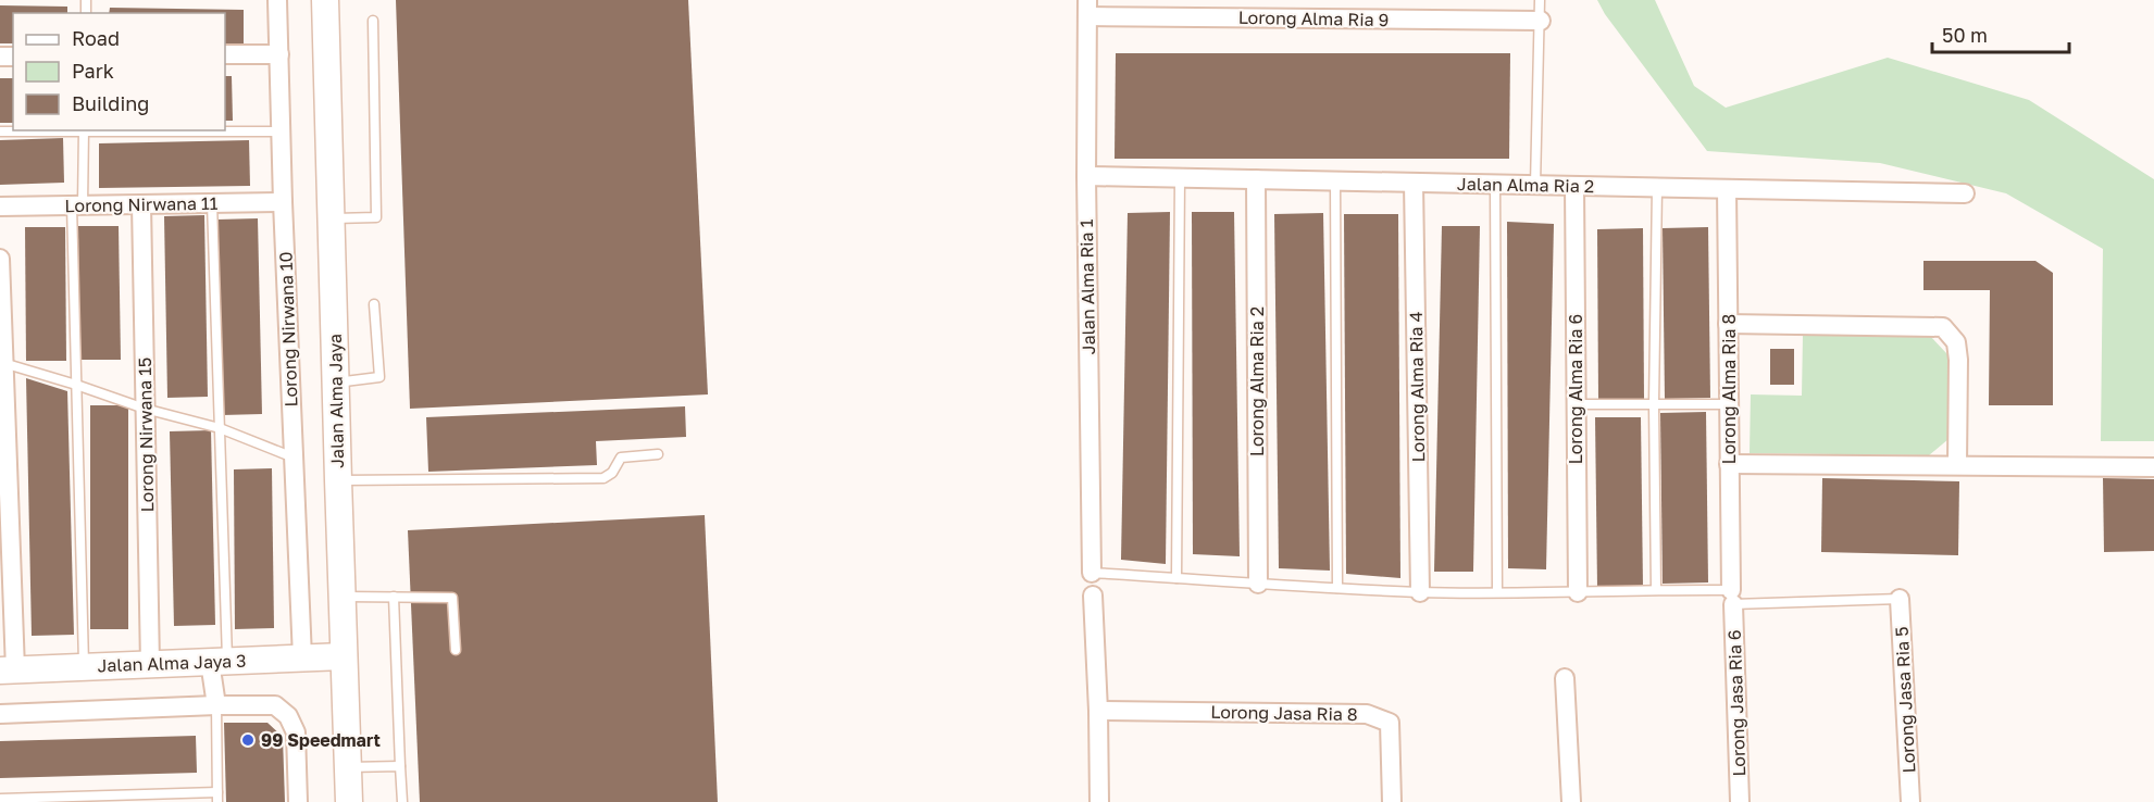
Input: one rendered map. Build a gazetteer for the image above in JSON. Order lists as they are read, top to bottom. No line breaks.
{"streets":{"street":["Lorong Alma Ria 9","Jalan Alma Ria 2","Lorong Nirwana 11","Jalan Alma Ria 1","Lorong Nirwana 10","Lorong Alma Ria 2","Lorong Alma Ria 4","Lorong Alma Ria 6","Lorong Alma Ria 8","Jalan Alma Jaya","Lorong Nirwana 15","Jalan Alma Jaya 3","Lorong Jasa Ria 5","Lorong Jasa Ria 6","Lorong Jasa Ria 8"]},"crossings":[["Lorong Alma Ria 9","Jalan Alma Ria 1"],["Jalan Alma Ria 2","Jalan Alma Ria 1"],["Jalan Alma Ria 2","Lorong Alma Ria 2"],["Jalan Alma Ria 2","Lorong Alma Ria 4"],["Jalan Alma Ria 2","Lorong Alma Ria 6"],["Jalan Alma Ria 2","Lorong Alma Ria 8"],["Lorong Nirwana 11","Lorong Nirwana 10"],["Lorong Nirwana 11","Lorong Nirwana 15"],["Lorong Nirwana 10","Jalan Alma Jaya 3"],["Lorong Alma Ria 8","Lorong Jasa Ria 6"],["Jalan Alma Jaya","Jalan Alma Jaya 3"],["Lorong Nirwana 15","Jalan Alma Jaya 3"]],"places":["99 Speedmart"],"legend":["Road","Park","Building"],"scale_bar":"50 m"}
